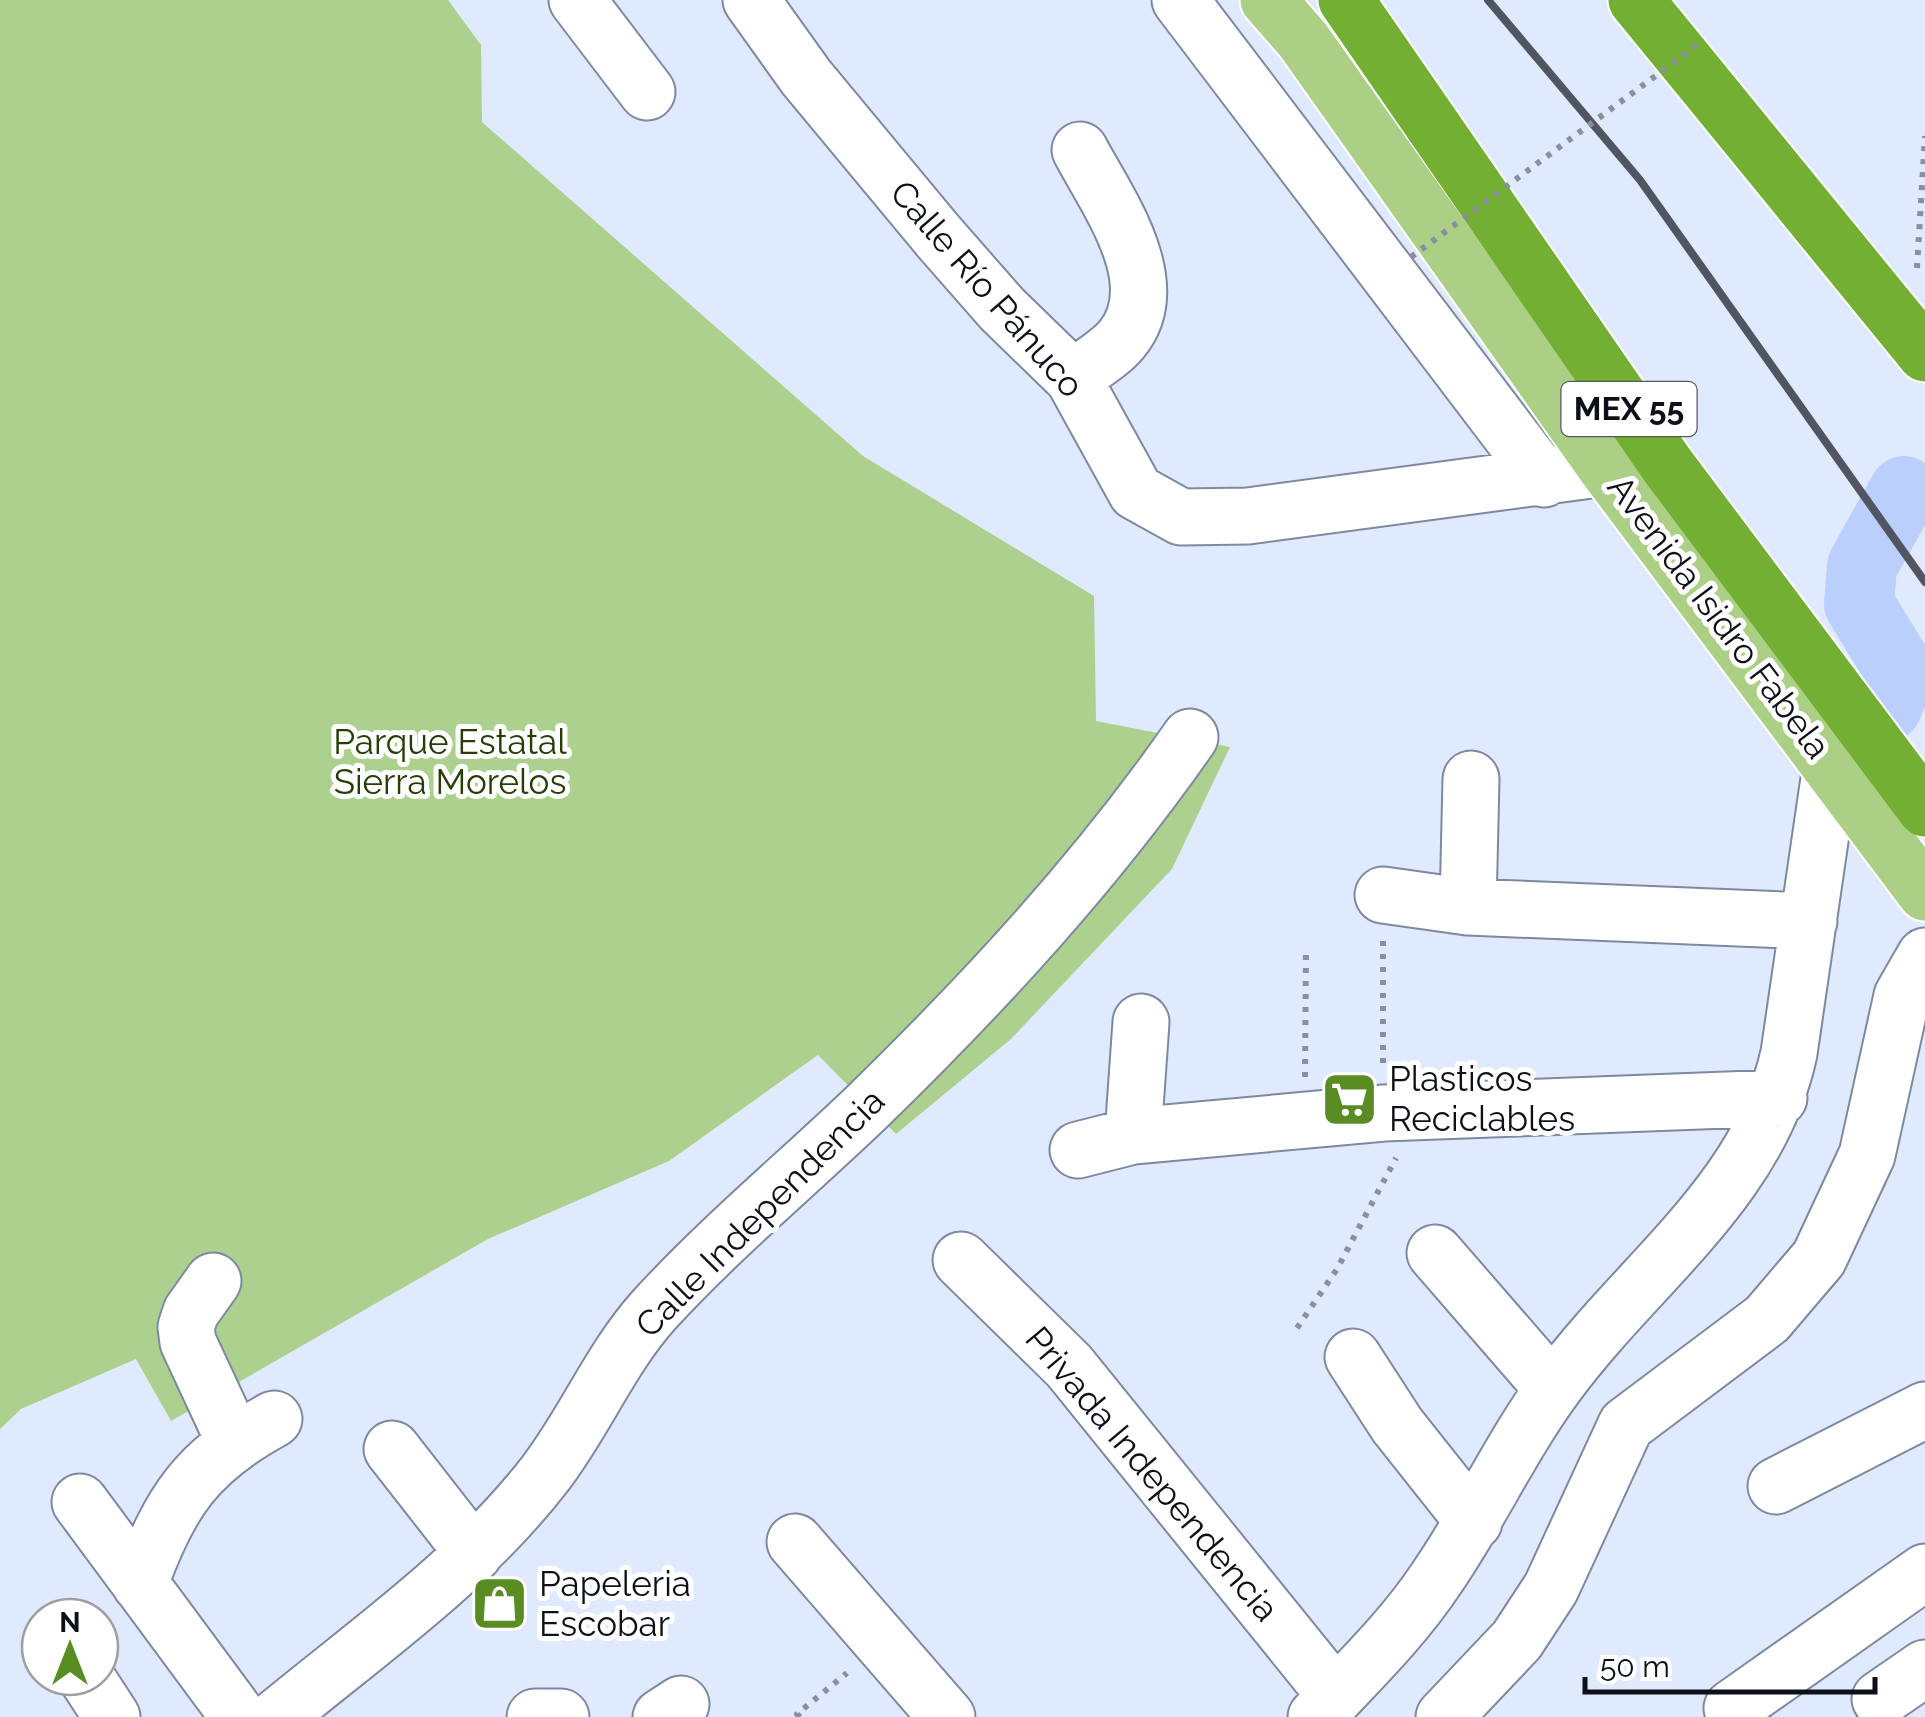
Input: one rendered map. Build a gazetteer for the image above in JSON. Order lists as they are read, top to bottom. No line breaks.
{"streets":{"highway":["MEX 55","Avenida Isidro Fabela"],"street":["Calle Río Pánuco","Calle Independencia","Privada Independencia"]},"crossings":[["Calle Río Pánuco","Avenida Isidro Fabela"]],"parks":["Parque Estatal Sierra Morelos"],"places":{"supermarket":["Plasticos Reciclables"],"shop":["Papeleria Escobar"]},"scale_bar":"50 m","north":"top"}
